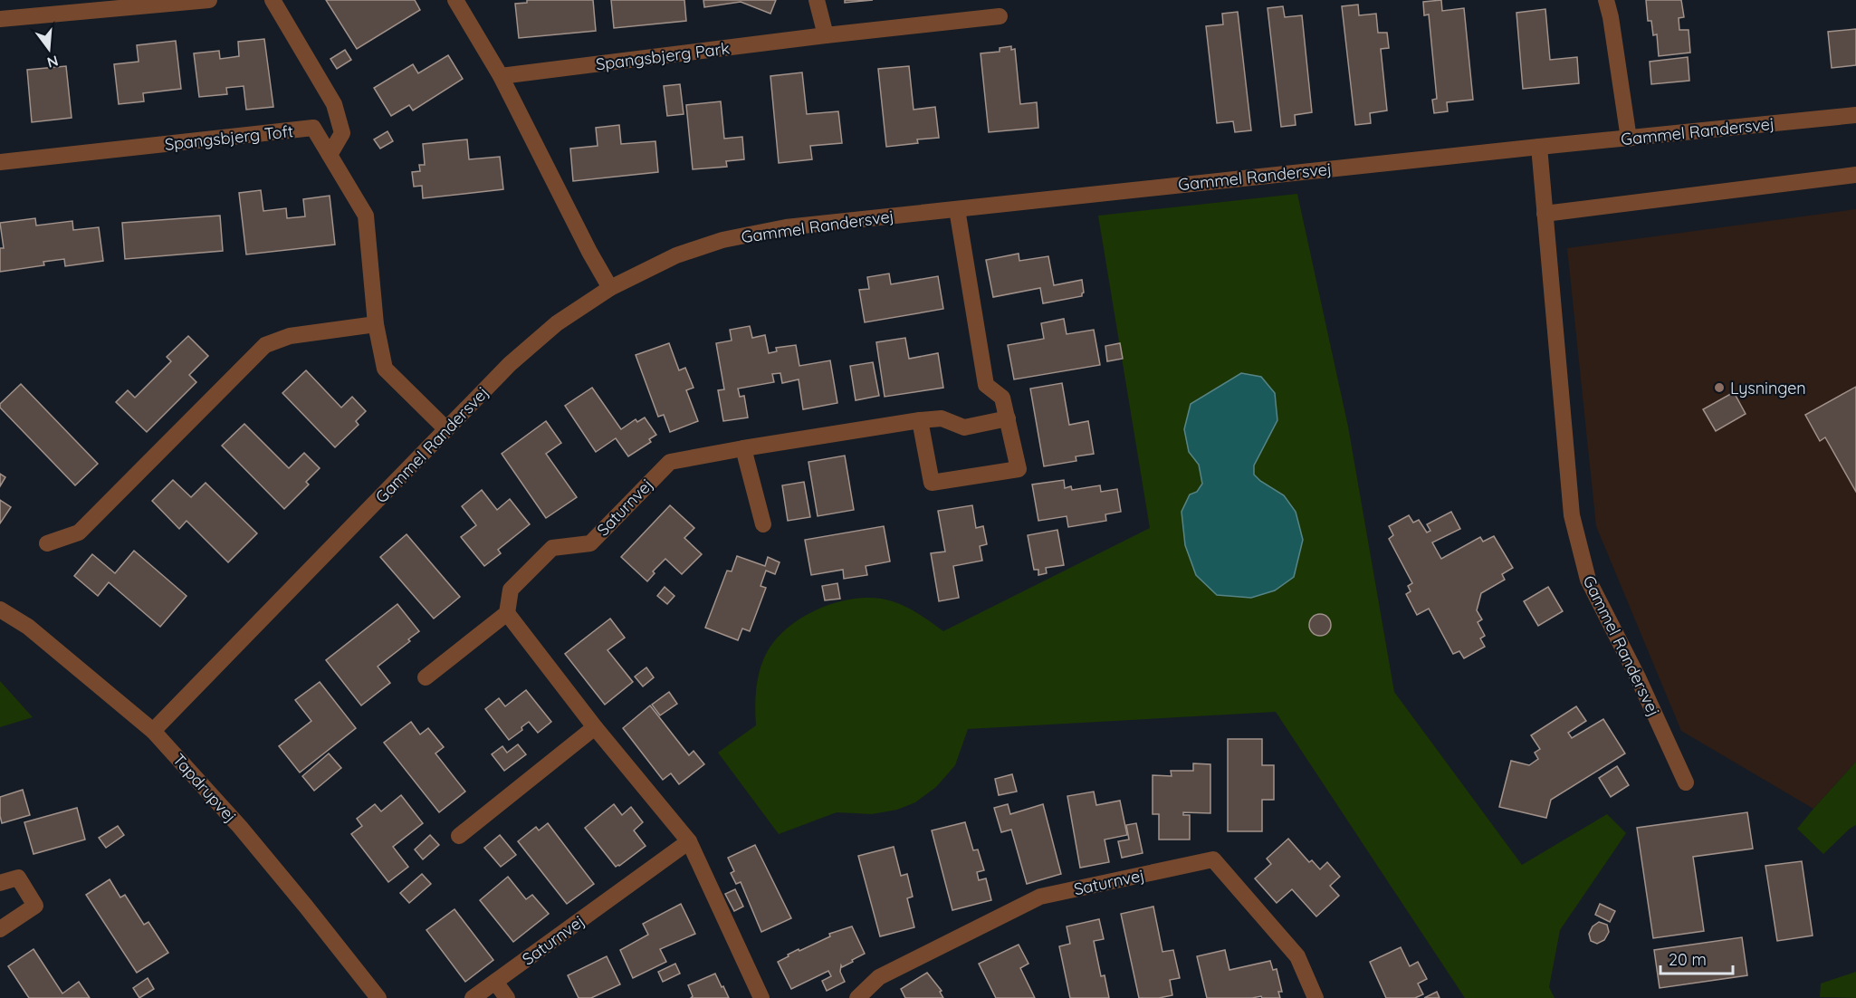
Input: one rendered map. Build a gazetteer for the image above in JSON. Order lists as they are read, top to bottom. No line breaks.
{"streets":{"street":["Spangsbjerg Park","Gammel Randersvej","Spangsbjerg Toft","Saturnvej","Tapdrupvej"]},"crossings":[["Gammel Randersvej","Spangsbjerg Toft"],["Gammel Randersvej","Tapdrupvej"]],"places":["Lysningen"],"scale_bar":"20 m","north":"bottom"}
